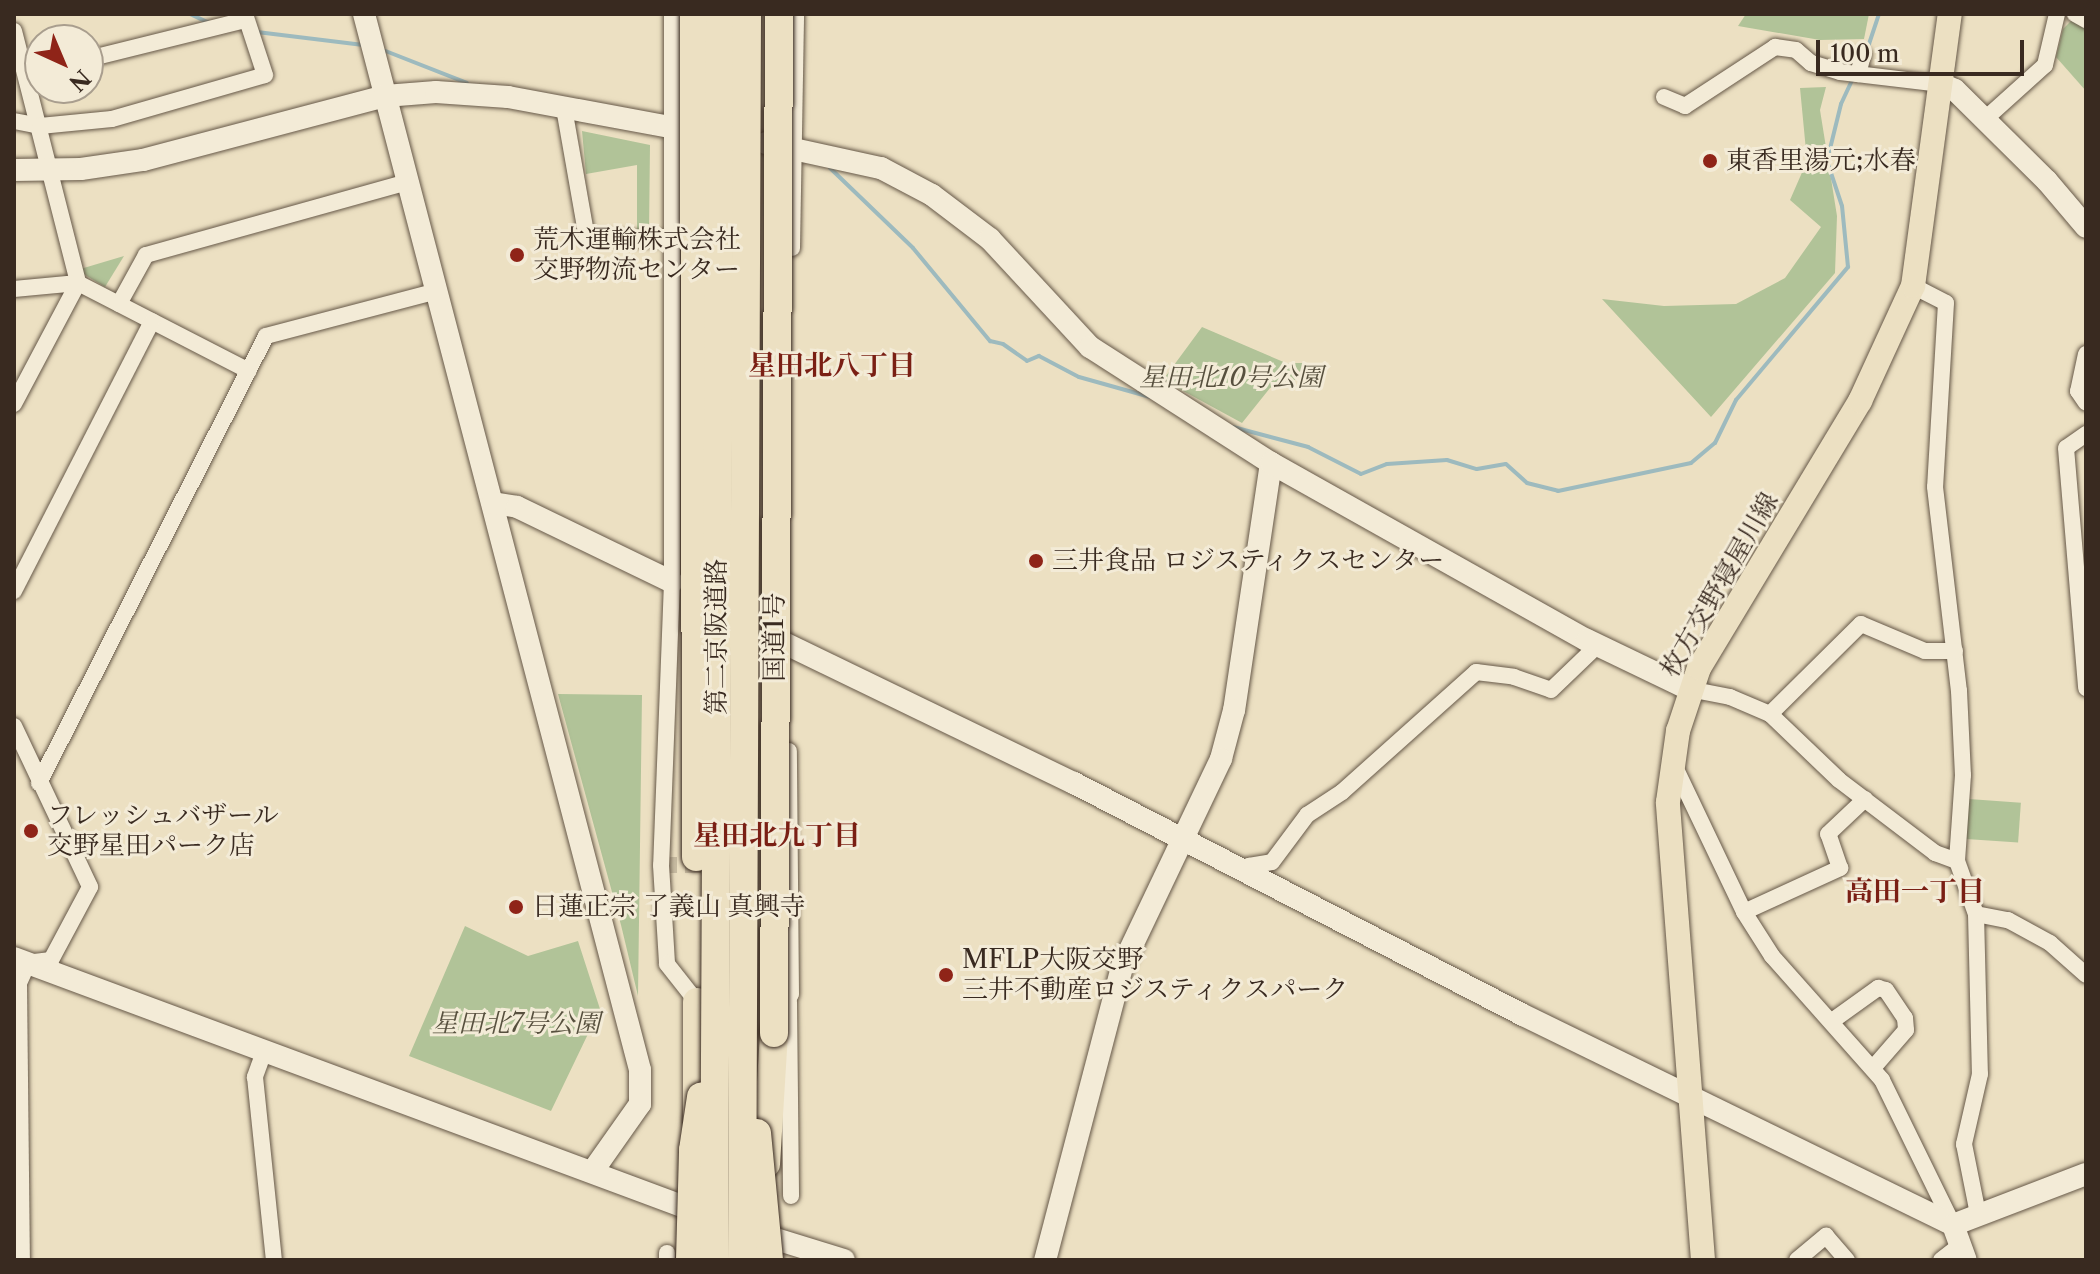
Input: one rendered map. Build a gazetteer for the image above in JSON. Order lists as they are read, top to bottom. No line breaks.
{"streets":{"highway":["第二京阪道路","国道1号"],"main road":["枚方交野寝屋川線"]},"districts":["星田北八丁目","星田北九丁目","高田一丁目"],"parks":["星田北10号公園","星田北7号公園"],"places":["東香里湯元;水春","荒木運輸株式会社 交野物流センター","三井食品 ロジスティクスセンター","フレッシュバザール 交野星田パーク店","日蓮正宗 了義山 真興寺","MFLP大阪交野 三井不動産ロジスティクスパーク"],"scale_bar":"100 m","north":"bottom right"}
